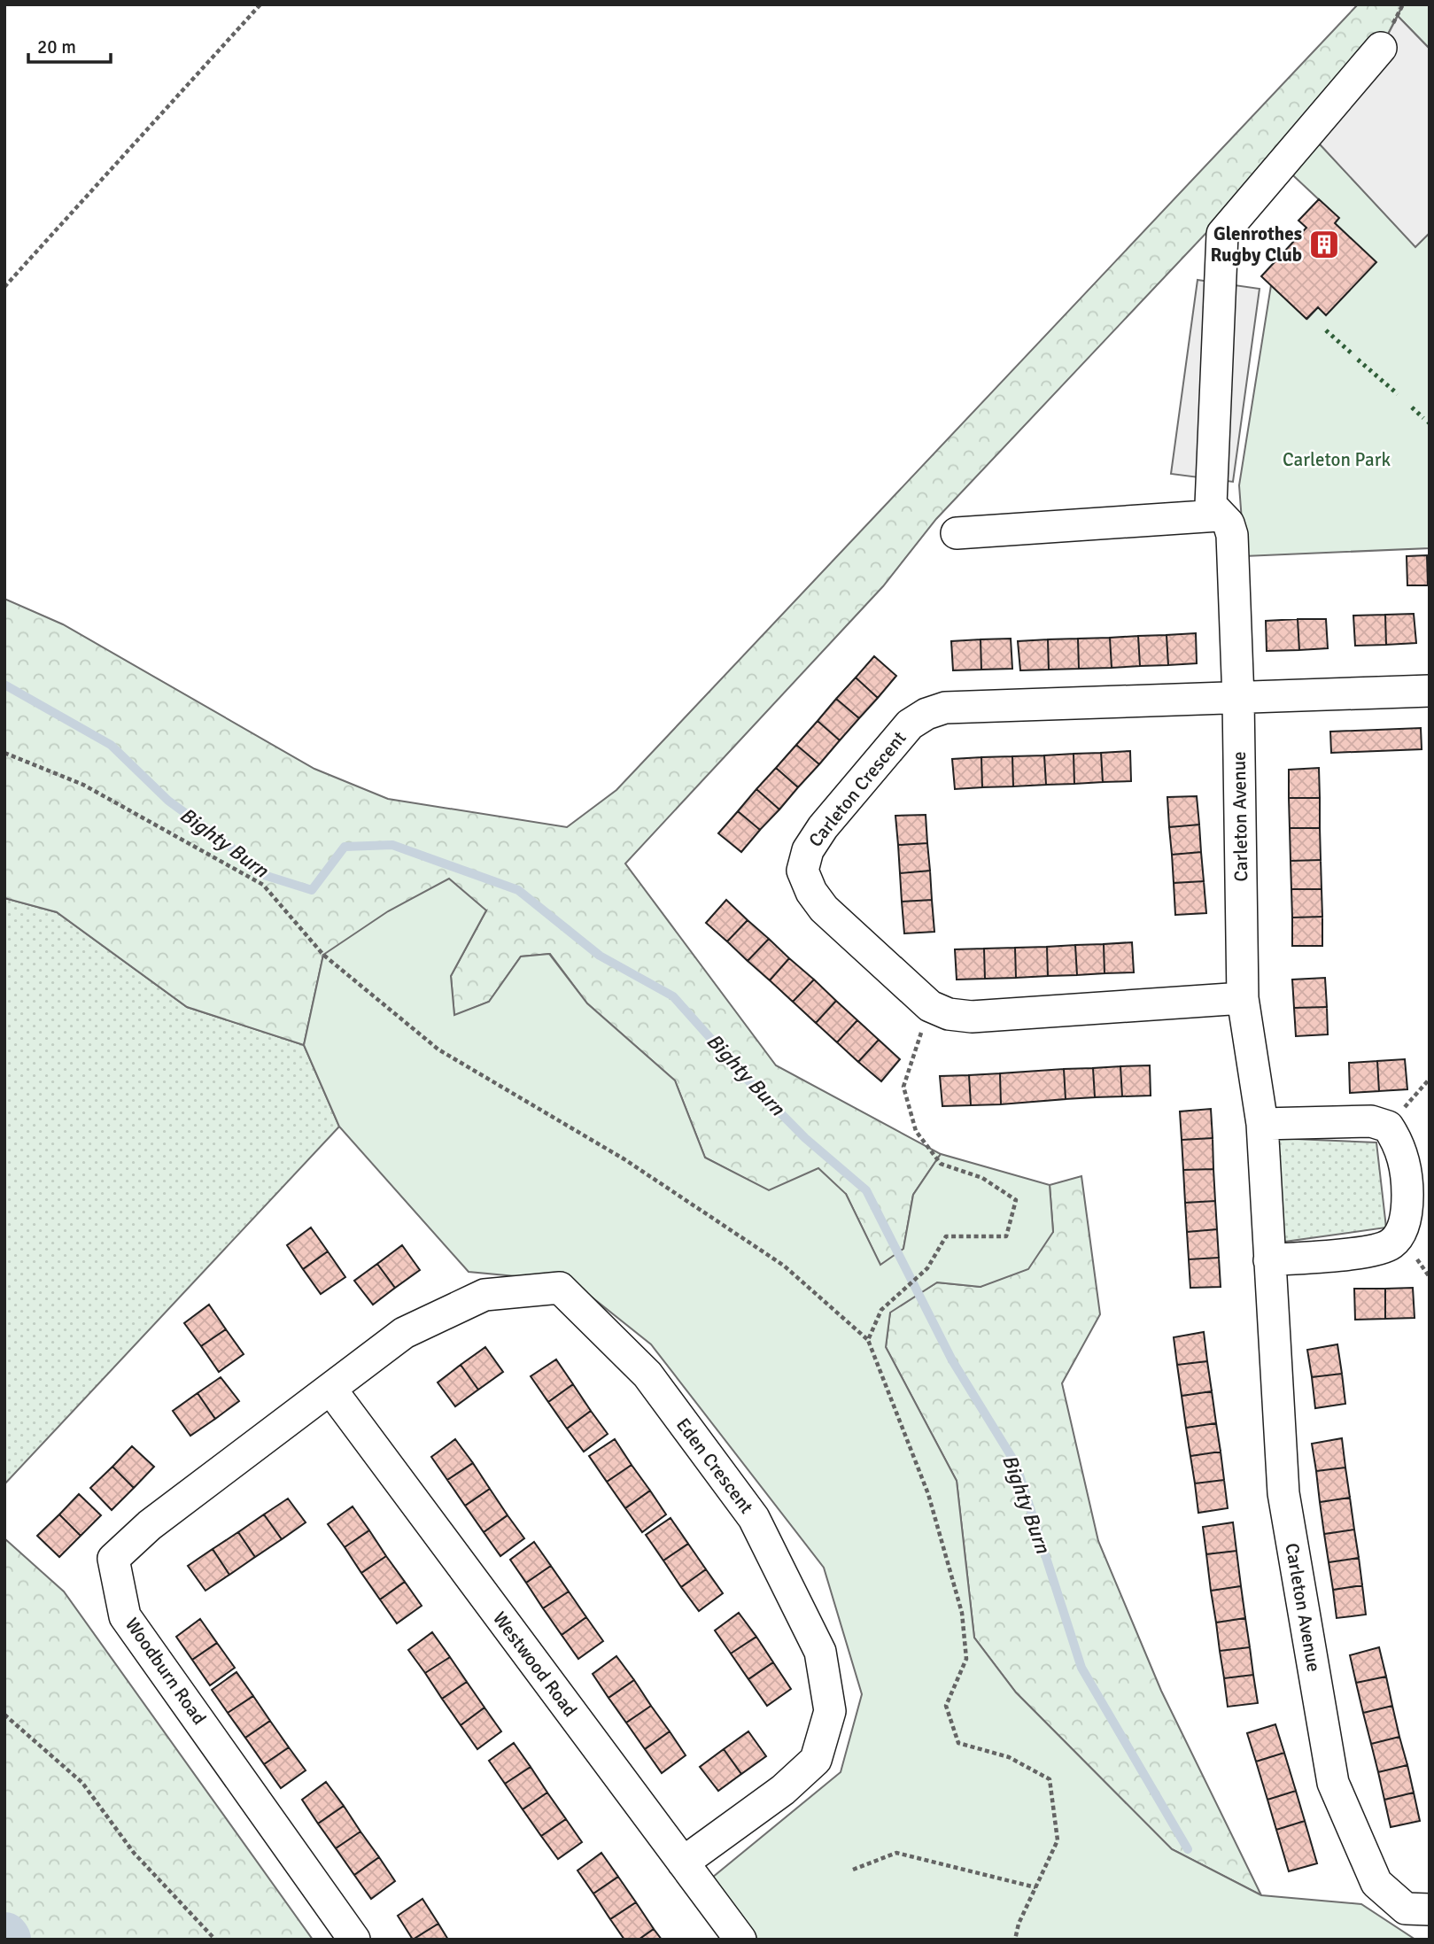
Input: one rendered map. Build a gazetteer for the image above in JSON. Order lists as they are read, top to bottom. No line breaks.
{"streets":{"street":["Carleton Crescent","Carleton Avenue","Eden Crescent","Westwood Road","Woodburn Road"]},"crossings":[["Carleton Crescent","Carleton Avenue"],["Eden Crescent","Westwood Road"],["Eden Crescent","Woodburn Road"],["Westwood Road","Woodburn Road"]],"water":["Bighty Burn"],"parks":["Carleton Park"],"places":{"building":["Glenrothes Rugby Club"]},"scale_bar":"20 m"}
